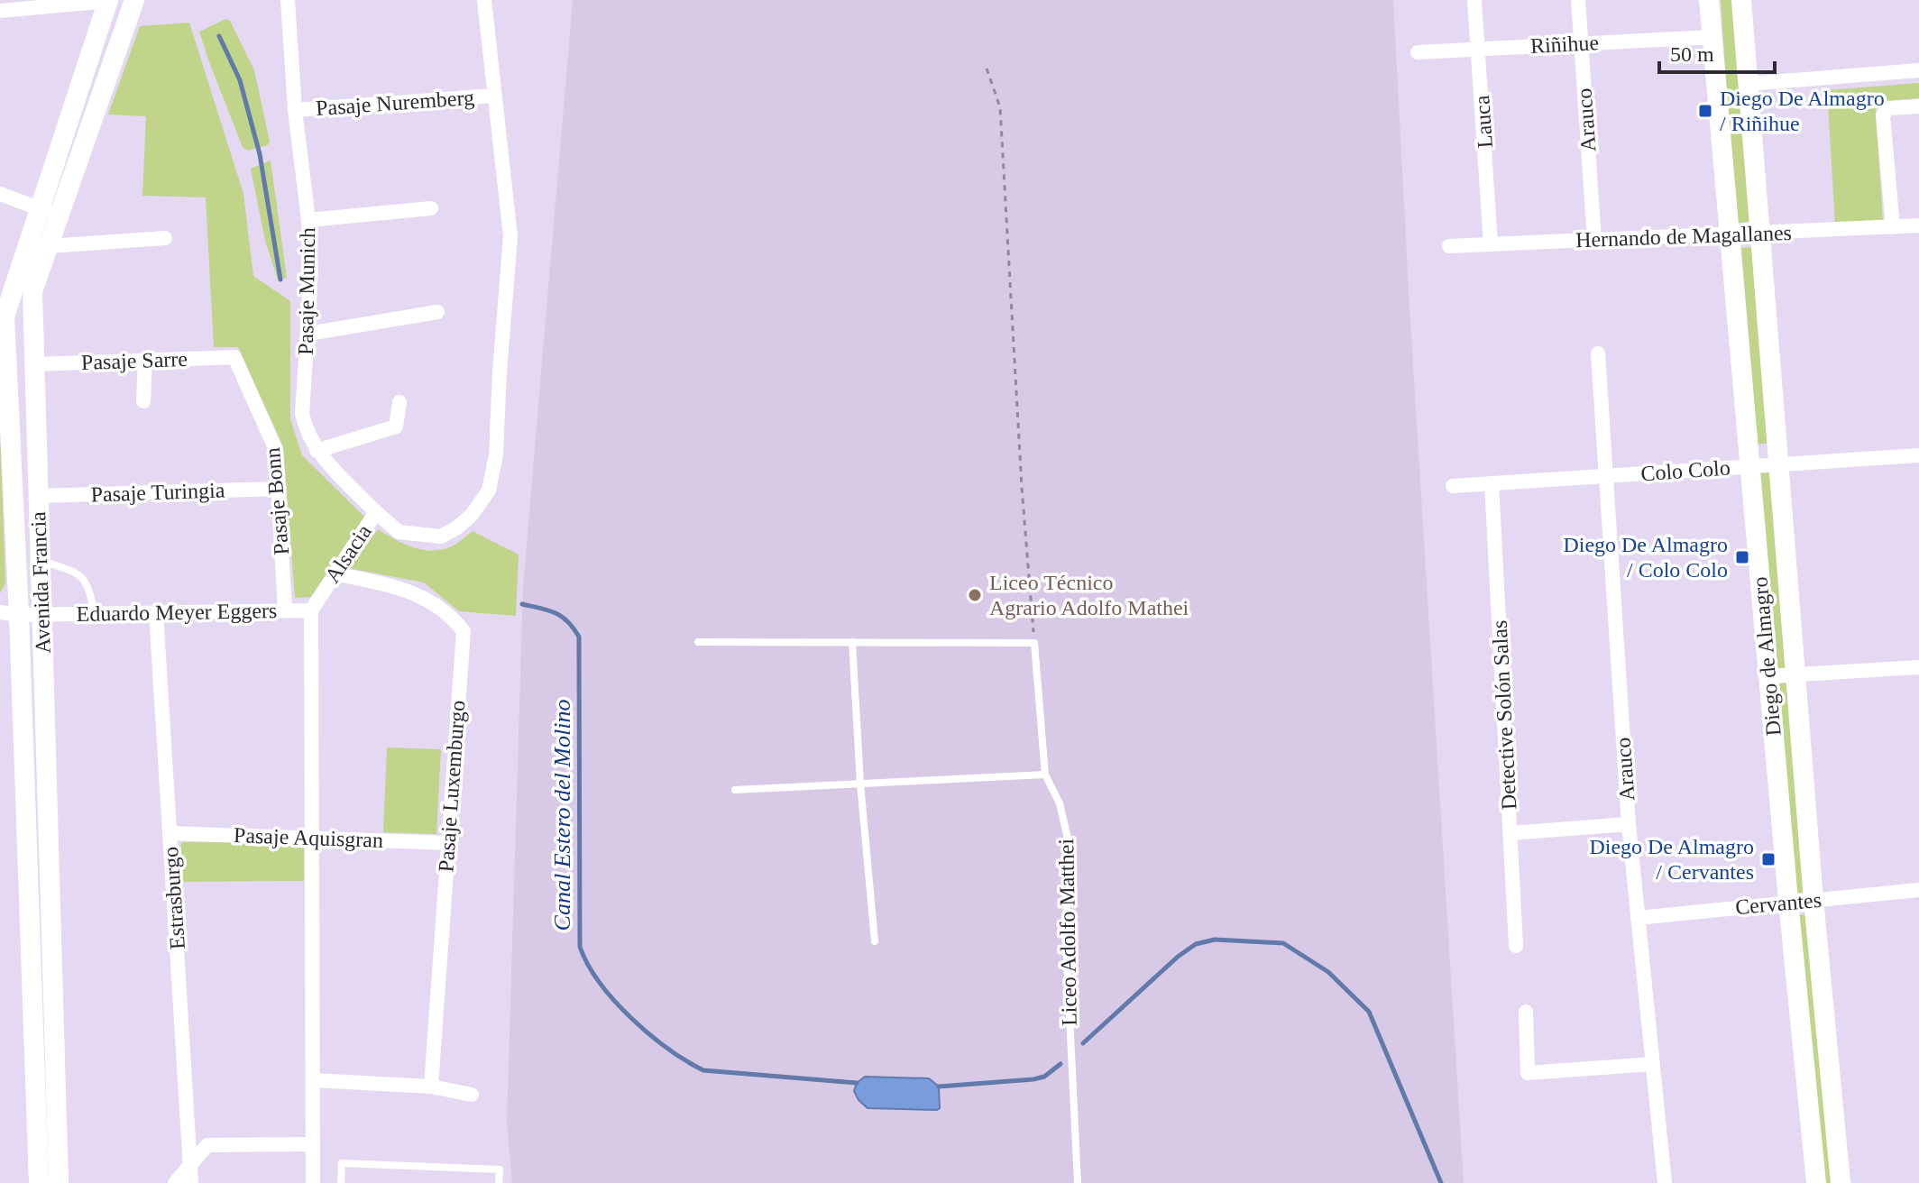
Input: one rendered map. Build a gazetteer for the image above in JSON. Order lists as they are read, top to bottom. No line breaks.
{"streets":{"main road":["Avenida Francia","Diego de Almagro"],"street":["Riñihue","Pasaje Nuremberg","Arauco","Lauca","Hernando de Magallanes","Pasaje Munich","Pasaje Sarre","Colo Colo","Pasaje Turingia","Pasaje Bonn","Alsacia","Eduardo Meyer Eggers","Detective Solón Salas","Pasaje Luxemburgo","Pasaje Aquisgran","Estrasburgo","Cervantes"],"lane":["Liceo Adolfo Matthei"]},"crossings":[["Riñihue","Arauco"],["Riñihue","Lauca"],["Riñihue","Diego de Almagro"],["Pasaje Nuremberg","Pasaje Munich"],["Pasaje Nuremberg","Alsacia"],["Arauco","Hernando de Magallanes"],["Arauco","Colo Colo"],["Arauco","Cervantes"],["Lauca","Hernando de Magallanes"],["Hernando de Magallanes","Diego de Almagro"],["Pasaje Munich","Alsacia"],["Pasaje Sarre","Pasaje Bonn"],["Pasaje Sarre","Avenida Francia"],["Colo Colo","Diego de Almagro"],["Colo Colo","Detective Solón Salas"],["Pasaje Turingia","Pasaje Bonn"],["Pasaje Turingia","Avenida Francia"],["Pasaje Bonn","Eduardo Meyer Eggers"],["Alsacia","Eduardo Meyer Eggers"],["Alsacia","Pasaje Luxemburgo"],["Avenida Francia","Eduardo Meyer Eggers"],["Eduardo Meyer Eggers","Estrasburgo"],["Diego de Almagro","Cervantes"],["Pasaje Luxemburgo","Pasaje Aquisgran"],["Pasaje Aquisgran","Estrasburgo"]],"water":["Canal Estero del Molino"],"places":{"transit":["Diego De Almagro / Riñihue","Diego De Almagro / Colo Colo","Diego De Almagro / Cervantes"],"other":["Liceo Técnico Agrario Adolfo Mathei"]},"scale_bar":"50 m"}
